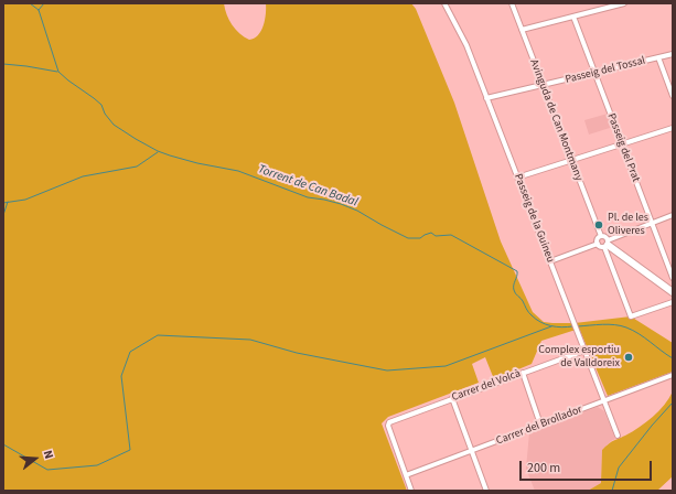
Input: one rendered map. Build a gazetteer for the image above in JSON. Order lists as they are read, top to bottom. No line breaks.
{"streets":{"street":["Passeig del Tossal","Avinguda de Can Montmany","Passeig del Prat","Passeig de la Guineu","Carrer del Volcà","Carrer del Brollador"]},"crossings":[["Passeig del Tossal","Avinguda de Can Montmany"],["Passeig del Tossal","Passeig del Prat"],["Passeig del Tossal","Passeig de la Guineu"],["Passeig de la Guineu","Carrer del Volcà"],["Passeig de la Guineu","Carrer del Brollador"],["Carrer del Volcà","Carrer del Brollador"]],"water":["Torrent de Can Badal"],"places":["Pl. de les Oliveres","Complex esportiu de Valldoreix"],"scale_bar":"200 m","north":"right"}
